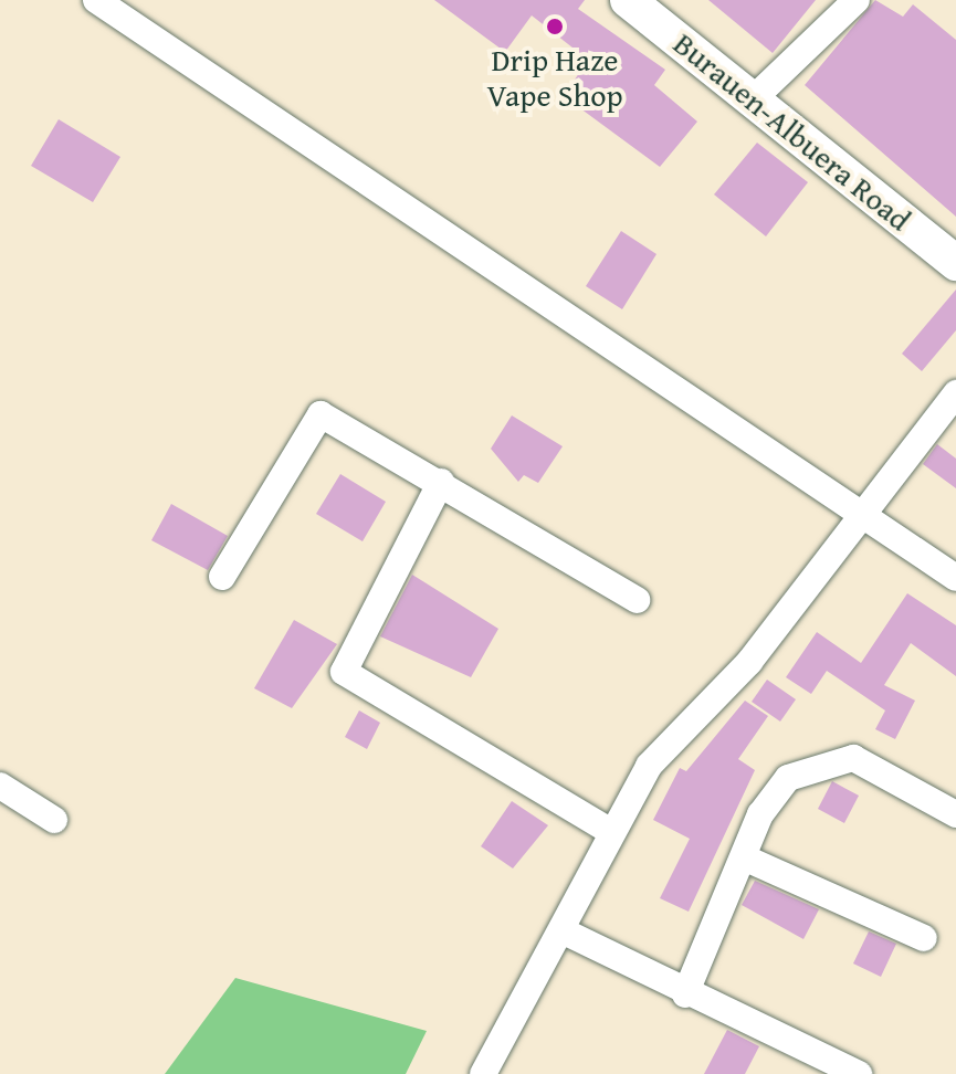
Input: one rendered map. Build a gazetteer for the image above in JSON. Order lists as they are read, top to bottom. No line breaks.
{"streets":{"street":["Burauen-Albuera Road"]},"places":["Drip Haze Vape Shop"]}
